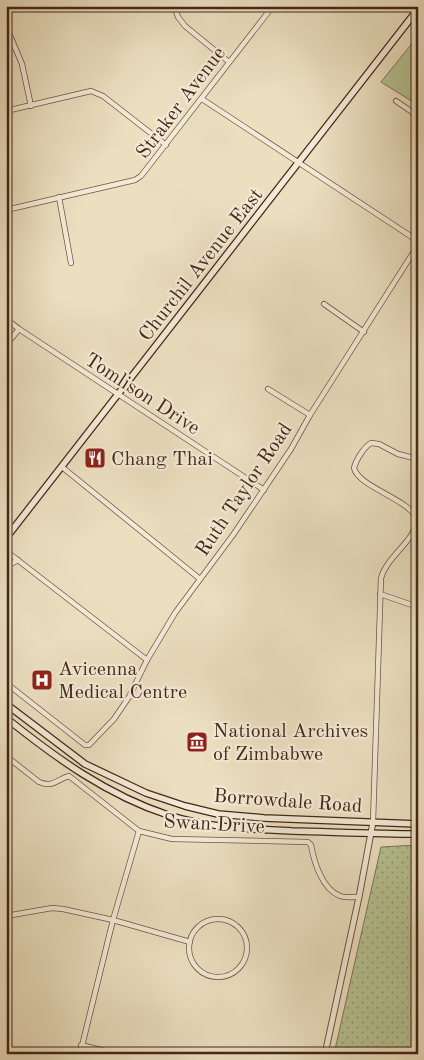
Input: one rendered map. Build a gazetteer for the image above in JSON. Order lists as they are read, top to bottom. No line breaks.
{"streets":{"main road":["Churchil Avenue East","Borrowdale Road"],"street":["Straker Avenue","Tomlison Drive","Ruth Taylor Road","Swan Drive"]},"crossings":[["Churchil Avenue East","Tomlison Drive"],["Tomlison Drive","Ruth Taylor Road"]],"places":{"restaurant":["Chang Thai"],"hospital":["Avicenna Medical Centre"],"museum":["National Archives of Zimbabwe"]}}
